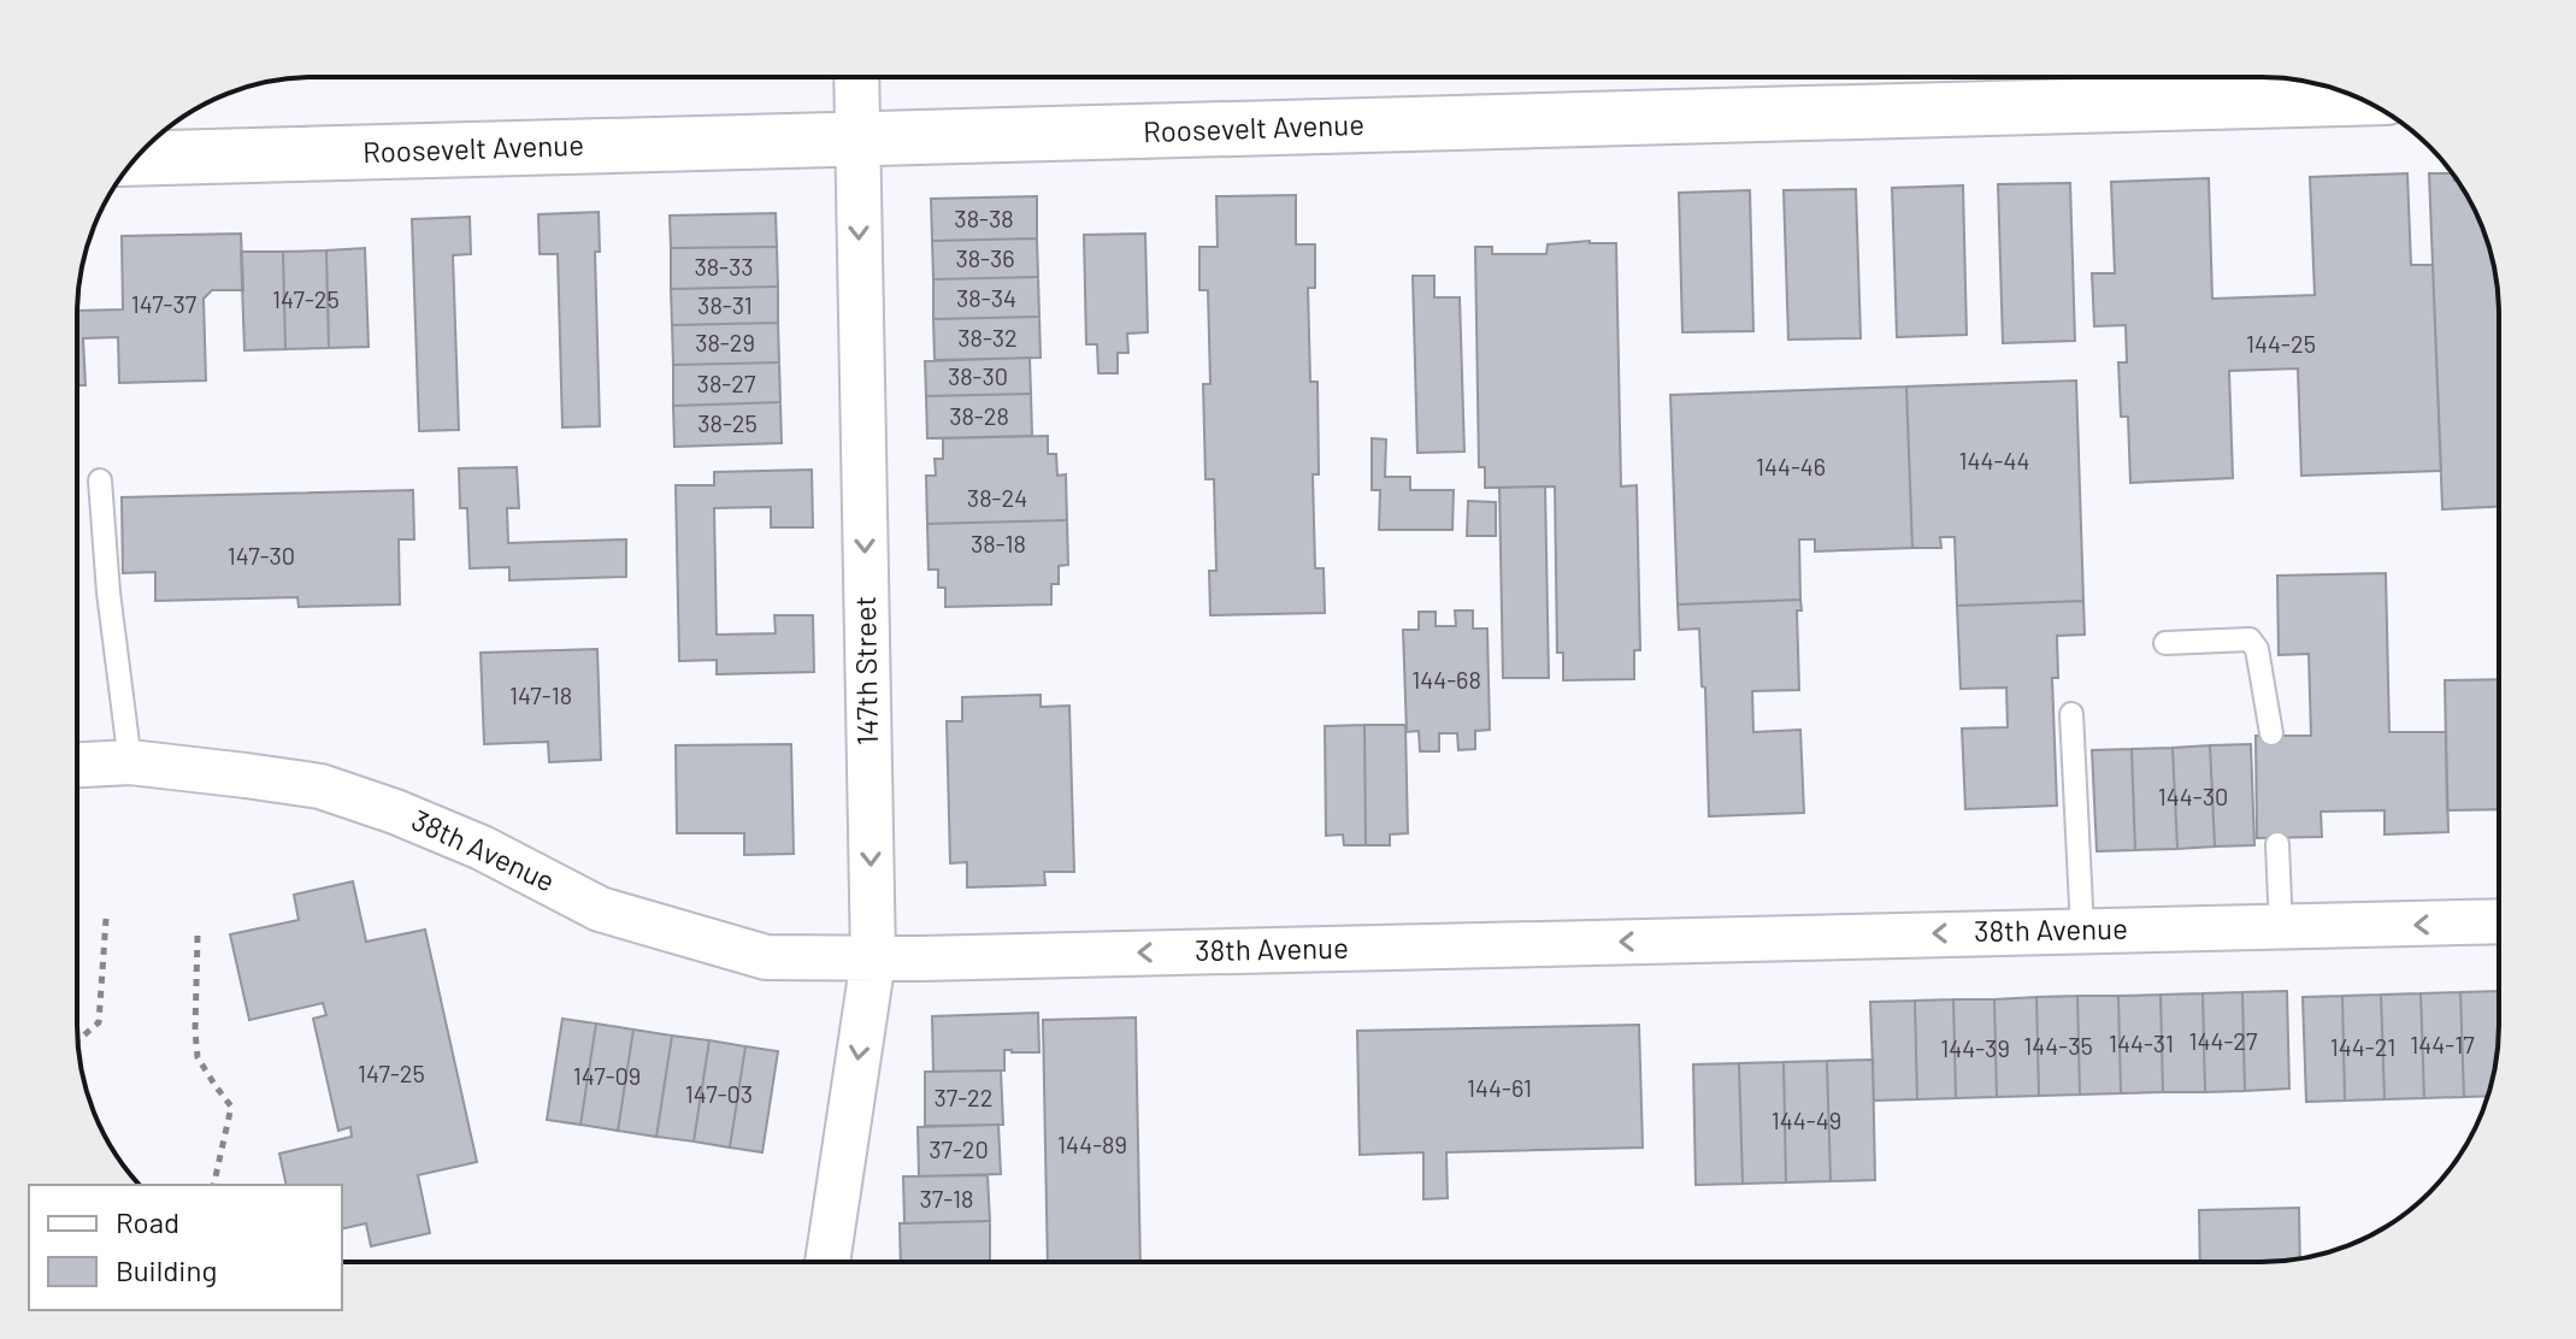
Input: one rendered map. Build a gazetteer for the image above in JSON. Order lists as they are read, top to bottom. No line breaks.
{"streets":{"street":["Roosevelt Avenue","147th Street","38th Avenue"]},"crossings":[["Roosevelt Avenue","147th Street"],["147th Street","38th Avenue"]],"one_way":["147th Street","38th Avenue"],"house_numbers":["38-38","38-36","38-33","38-34","147-25","147-37","38-31","38-32","38-29","144-25","38-30","38-27","38-28","38-25","144-44","144-46","38-24","38-18","147-30","144-68","147-18","144-30","144-27","144-31","144-17","144-35","144-21","144-39","147-25","147-09","144-61","147-03","37-22","144-49","144-89","37-20","37-18"],"legend":["Road","Building"]}
